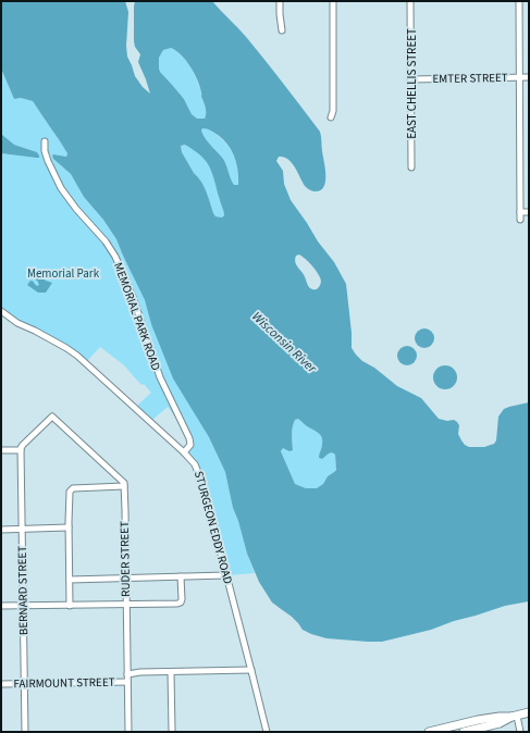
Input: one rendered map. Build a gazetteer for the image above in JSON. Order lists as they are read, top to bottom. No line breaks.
{"streets":{"street":["EMTER STREET","EAST CHELLIS STREET","MEMORIAL PARK ROAD","STURGEON EDDY ROAD","RUDER STREET","BERNARD STREET","FAIRMOUNT STREET"]},"crossings":[["EMTER STREET","EAST CHELLIS STREET"],["MEMORIAL PARK ROAD","STURGEON EDDY ROAD"],["STURGEON EDDY ROAD","FAIRMOUNT STREET"],["RUDER STREET","FAIRMOUNT STREET"],["BERNARD STREET","FAIRMOUNT STREET"]],"water":["Wisconsin River"],"parks":["Memorial Park"]}
